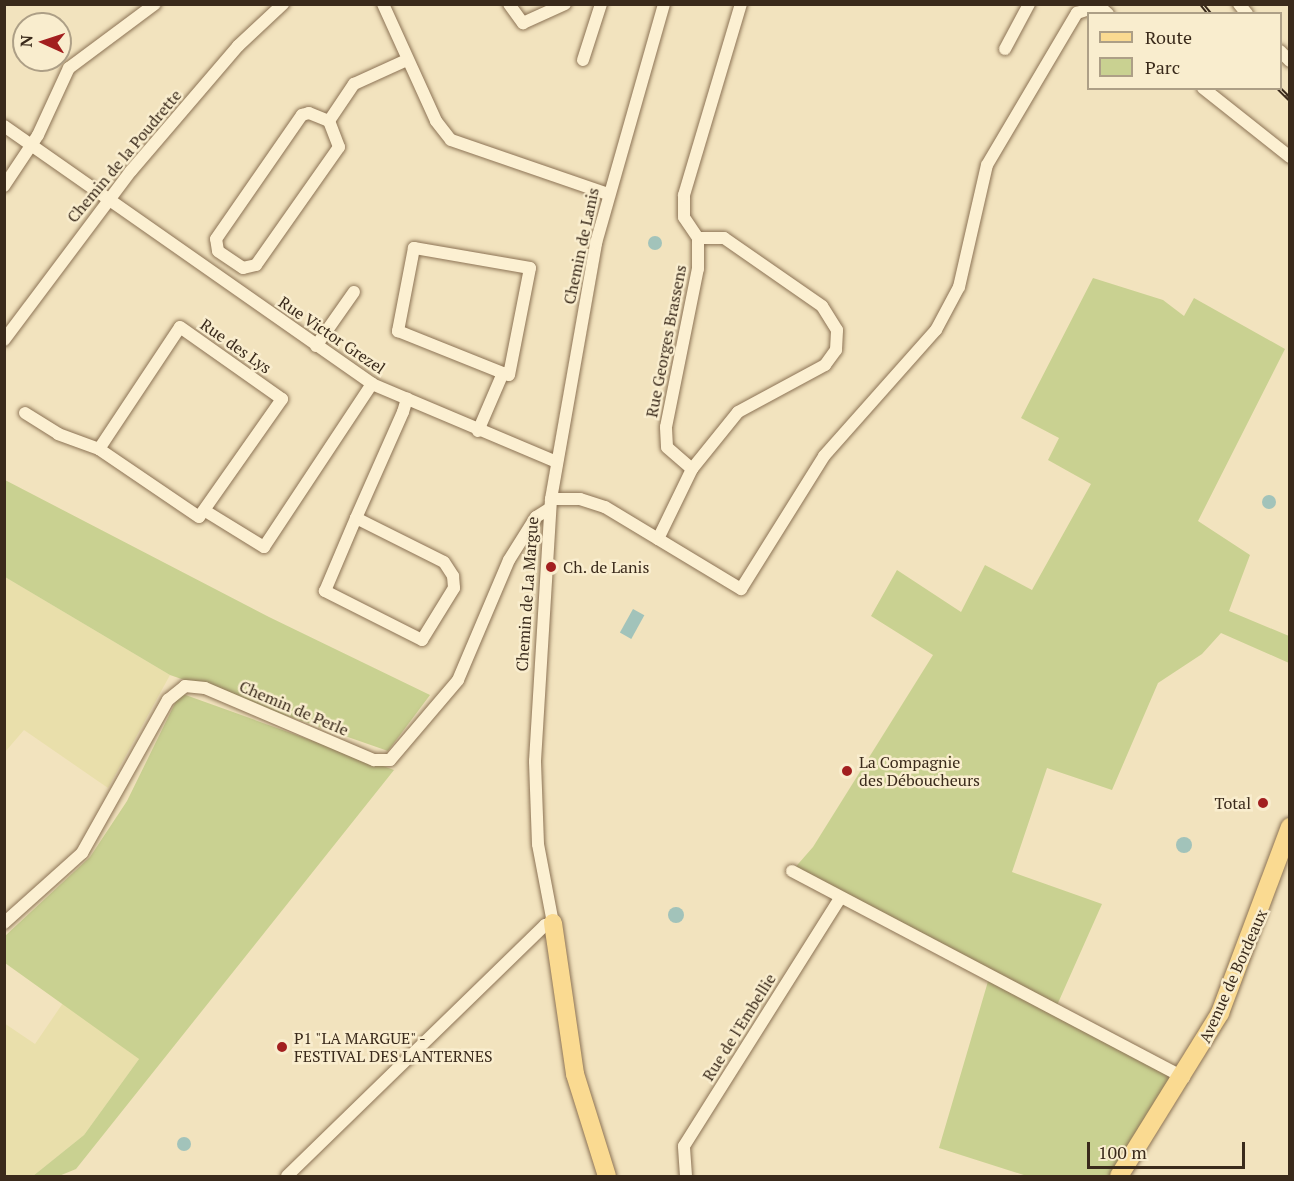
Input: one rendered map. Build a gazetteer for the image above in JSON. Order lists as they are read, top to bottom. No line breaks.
{"streets":{"main road":["Avenue de Bordeaux"],"street":["Chemin de la Poudrette","Chemin de Lanis","Rue Victor Grezel","Rue Georges Brassens","Rue des Lys","Chemin de La Margue","Chemin de Perle","Rue de l'Embellie"]},"crossings":[["Chemin de la Poudrette","Rue Victor Grezel"],["Chemin de Lanis","Rue Victor Grezel"],["Chemin de Lanis","Chemin de La Margue"],["Chemin de Lanis","Chemin de Perle"],["Chemin de La Margue","Chemin de Perle"]],"places":["Ch. de Lanis","La Compagnie des Déboucheurs","Total","P1 \"LA MARGUE\" - FESTIVAL DES LANTERNES"],"legend":["Route","Parc"],"scale_bar":"100 m","north":"left"}
